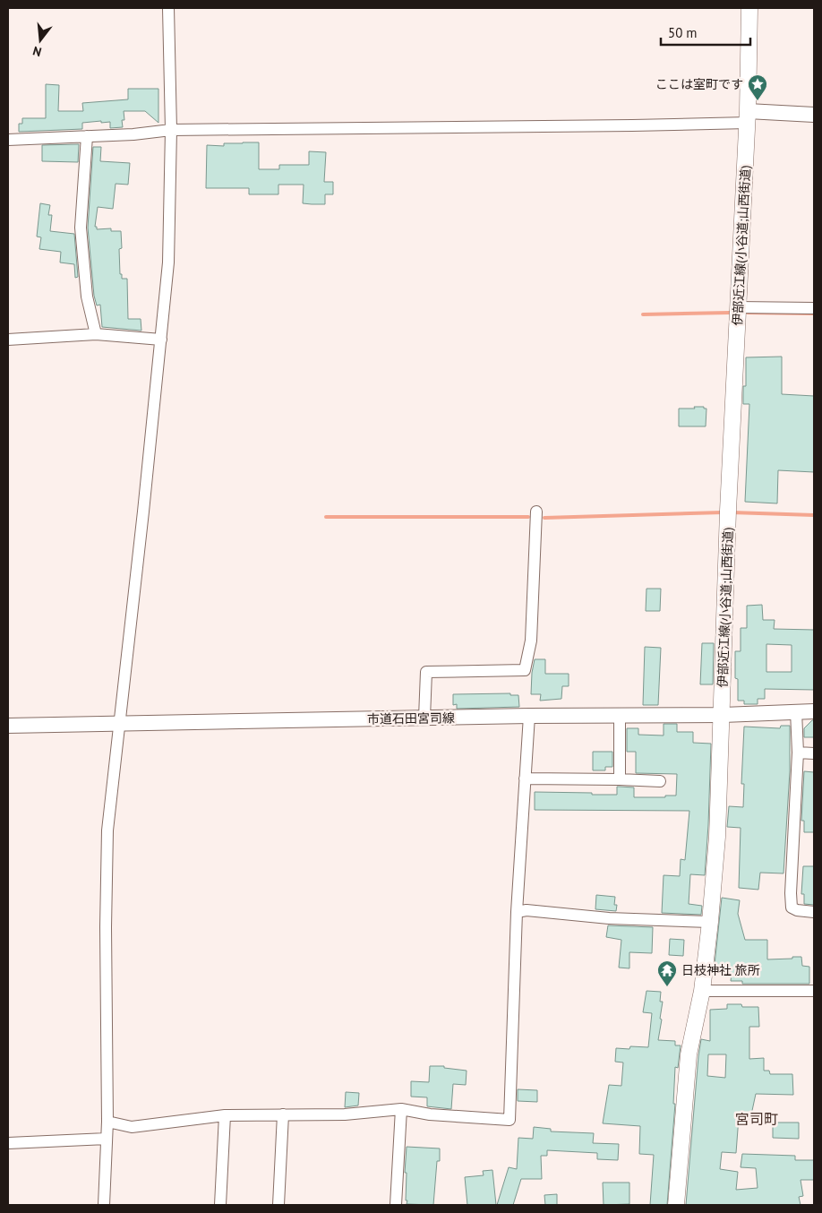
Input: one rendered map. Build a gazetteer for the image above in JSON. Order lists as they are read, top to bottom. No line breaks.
{"streets":{"main road":["伊部近江線(小谷道;山西街道)"],"street":["市道石田宮司線"]},"crossings":[["伊部近江線(小谷道;山西街道)","市道石田宮司線"]],"districts":["宮司町"],"places":{"place":["ここは室町です"],"temple":["日枝神社 旅所"]},"scale_bar":"50 m","north":"bottom"}
